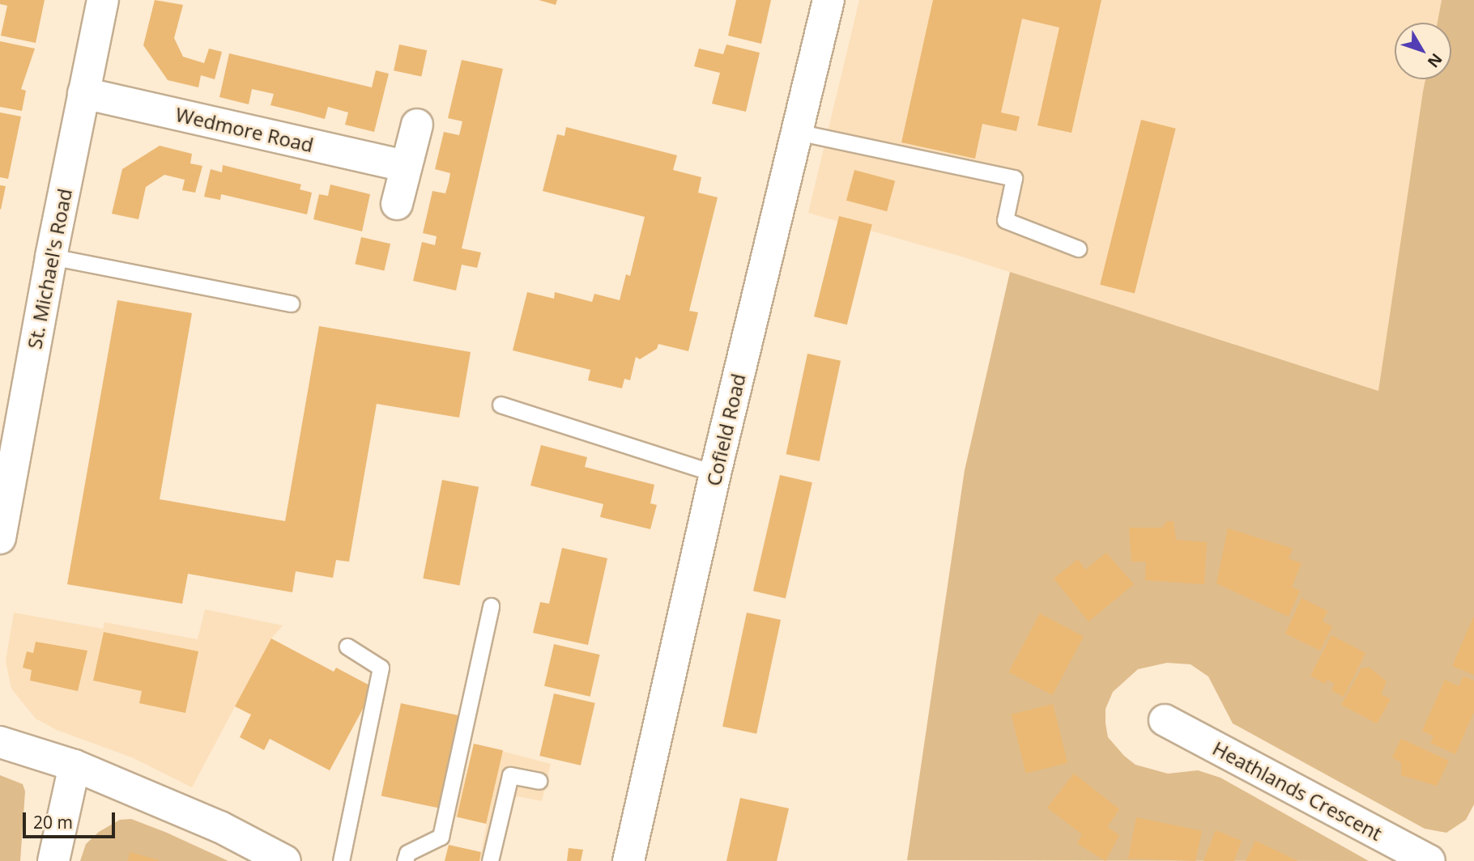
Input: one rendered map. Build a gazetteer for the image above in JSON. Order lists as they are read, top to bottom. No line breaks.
{"streets":{"street":["Wedmore Road","St. Michael's Road","Cofield Road","Heathlands Crescent"]},"crossings":[["Wedmore Road","St. Michael's Road"]],"scale_bar":"20 m","north":"bottom right"}
